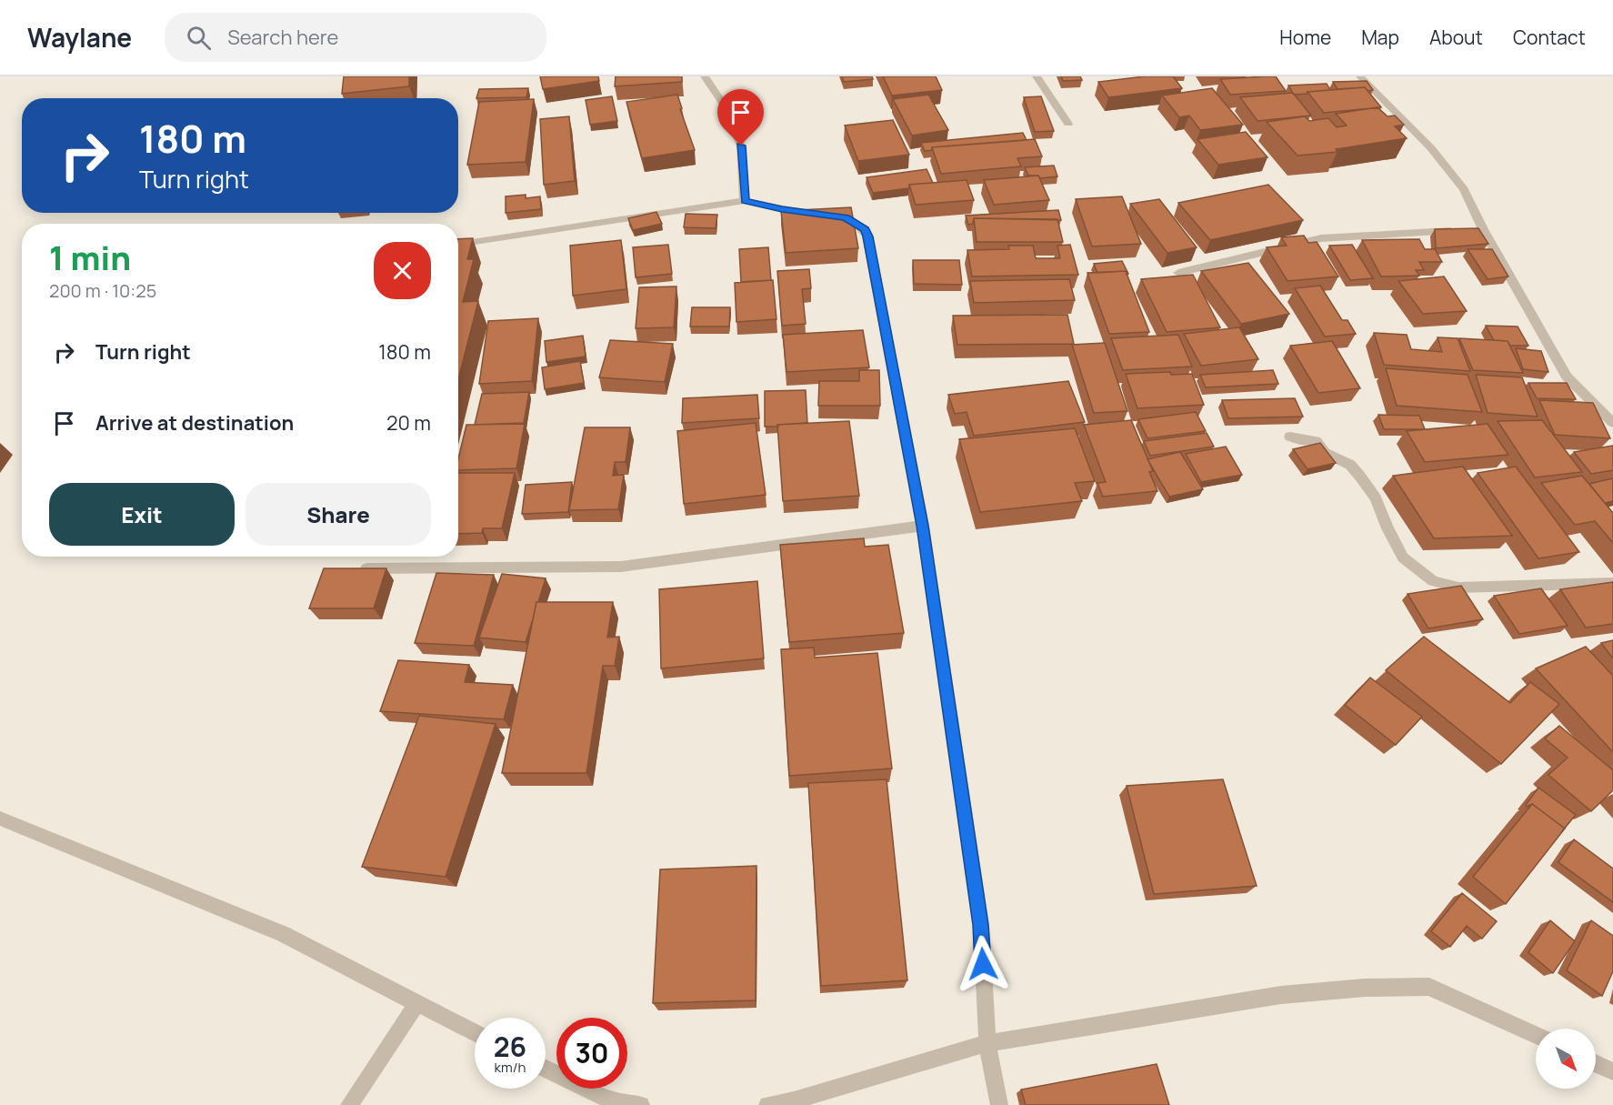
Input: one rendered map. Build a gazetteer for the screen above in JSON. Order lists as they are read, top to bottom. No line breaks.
{"north":"bottom right","page":{"header":"Waylane","search":"Search here","nav":["Home","Map","About","Contact"],"turn":["180 m","Turn right"],"heading":["1 min","200 m · 10:25"],"list":[{"name":"Turn right","value":"180 m"},{"name":"Arrive at destination","value":"20 m"}],"buttons":["Exit","Share"],"speed":"26 km/h","limit":"30"}}
